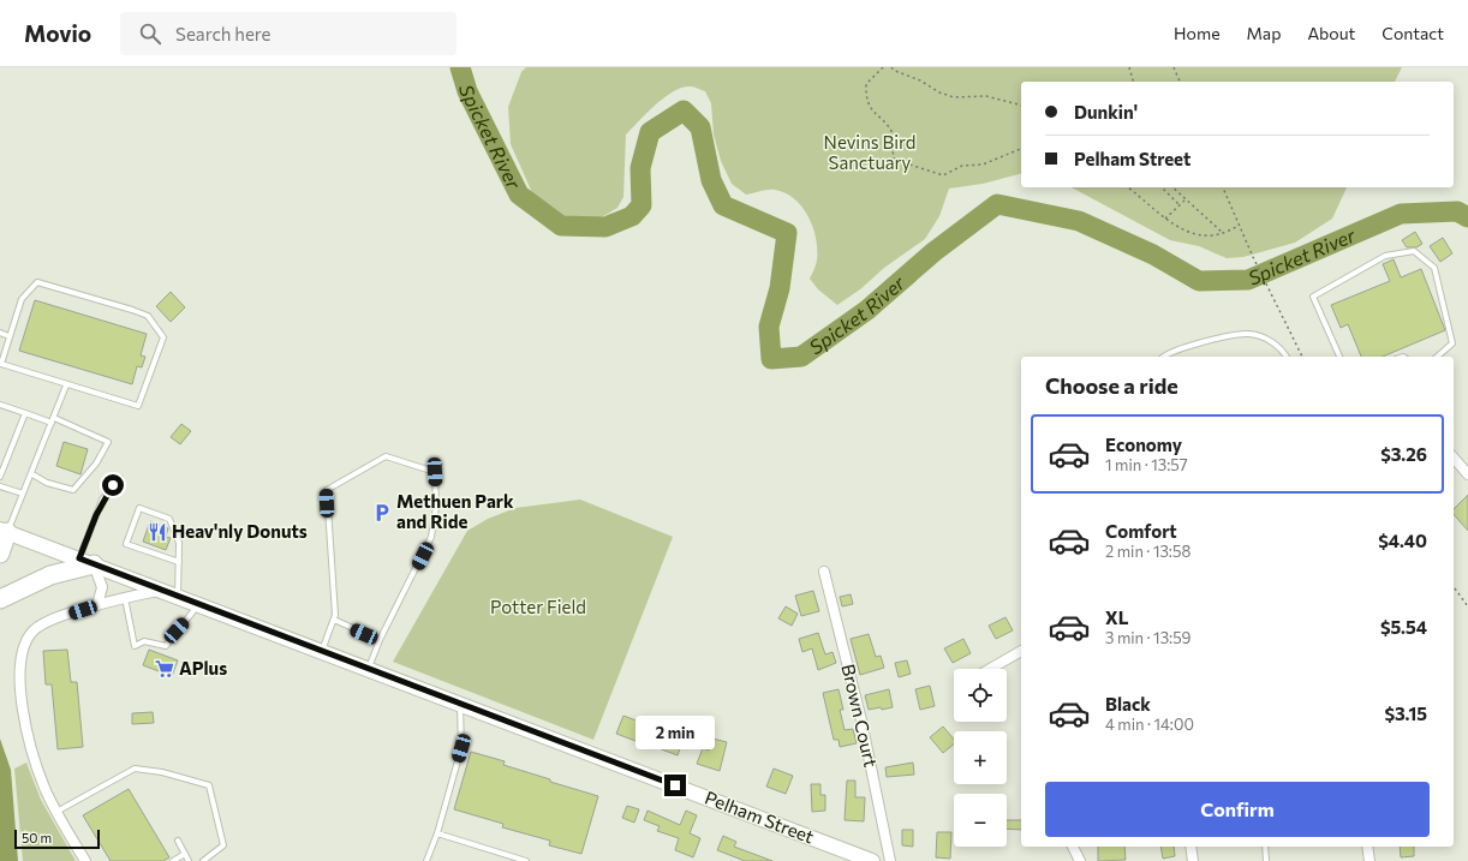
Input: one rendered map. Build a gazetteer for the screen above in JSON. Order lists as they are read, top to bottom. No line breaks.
{"streets":{"main road":["Pelham Street"],"street":["Brown Court"]},"water":["Spicket River"],"parks":["Nevins Bird Sanctuary","Potter Field"],"places":{"parking":["Methuen Park and Ride"],"restaurant":["Heav'nly Donuts"],"supermarket":["APlus"]},"scale_bar":"50 m","page":{"header":"Movio","search":"Search here","nav":["Home","Map","About","Contact"],"banner":["Dunkin'","Pelham Street"],"heading":"Choose a ride","list":[{"name":"Economy","note":"1 min · 13:57","value":"$3.26"},{"name":"Comfort","note":"2 min · 13:58","value":"$4.40"},{"name":"XL","note":"3 min · 13:59","value":"$5.54"},{"name":"Black","note":"4 min · 14:00","value":"$3.15"}],"map_buttons":["+","−"],"bubble":"2 min","buttons":"Confirm","scale":"50 m"}}
